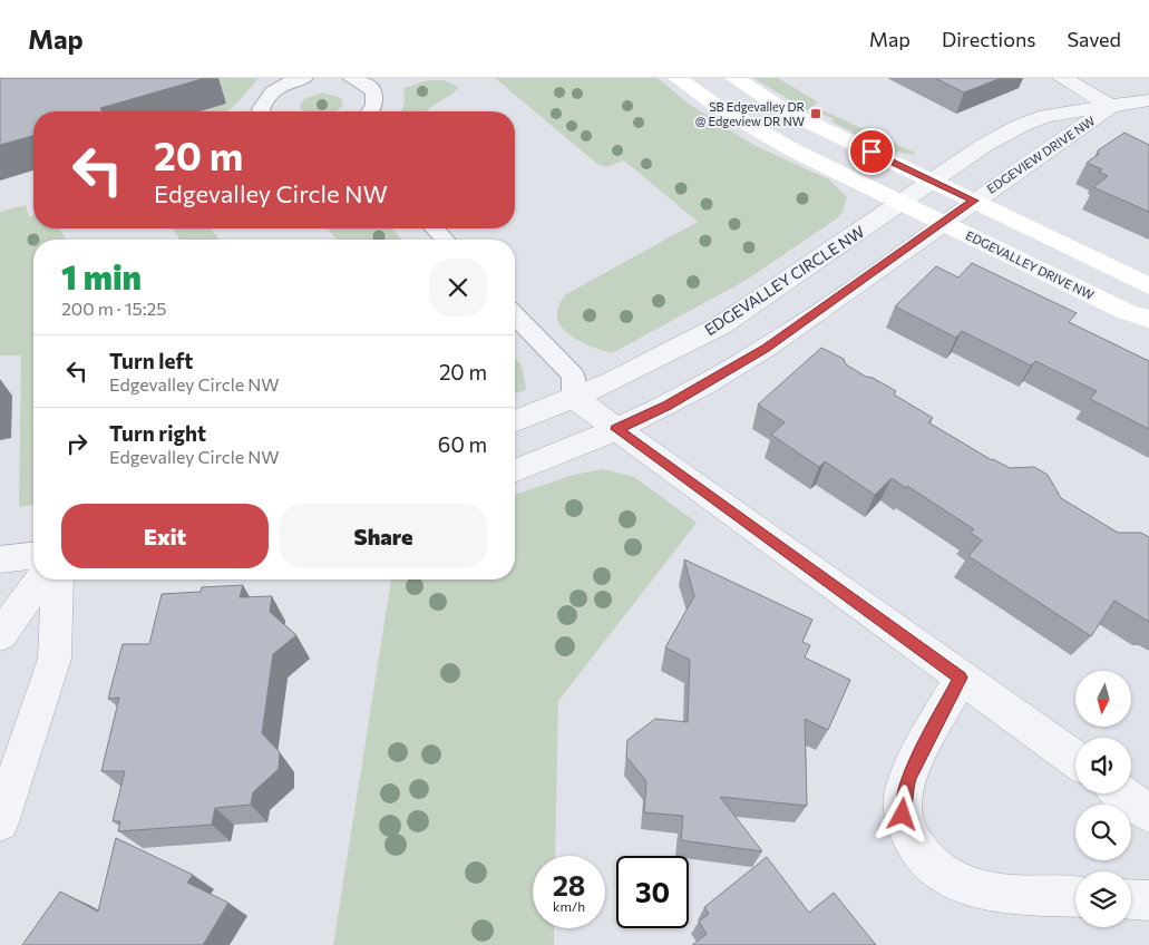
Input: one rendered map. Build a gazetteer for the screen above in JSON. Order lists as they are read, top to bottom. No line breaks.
{"streets":{"street":["EDGEVIEW DRIVE NW","EDGEVALLEY DRIVE NW","EDGEVALLEY CIRCLE NW"]},"crossings":[["EDGEVIEW DRIVE NW","EDGEVALLEY DRIVE NW"],["EDGEVIEW DRIVE NW","EDGEVALLEY CIRCLE NW"],["EDGEVALLEY DRIVE NW","EDGEVALLEY CIRCLE NW"]],"places":{"transit":["SB Edgevalley DR @ Edgeview DR NW"]},"north":"bottom","page":{"header":"Map","nav":["Map","Directions","Saved"],"turn":["20 m","Edgevalley Circle NW"],"heading":["1 min","200 m · 15:25"],"list":[{"name":"Turn left","note":"Edgevalley Circle NW","value":"20 m"},{"name":"Turn right","note":"Edgevalley Circle NW","value":"60 m"}],"buttons":["Exit","Share"],"speed":"28 km/h","limit":"30"}}
